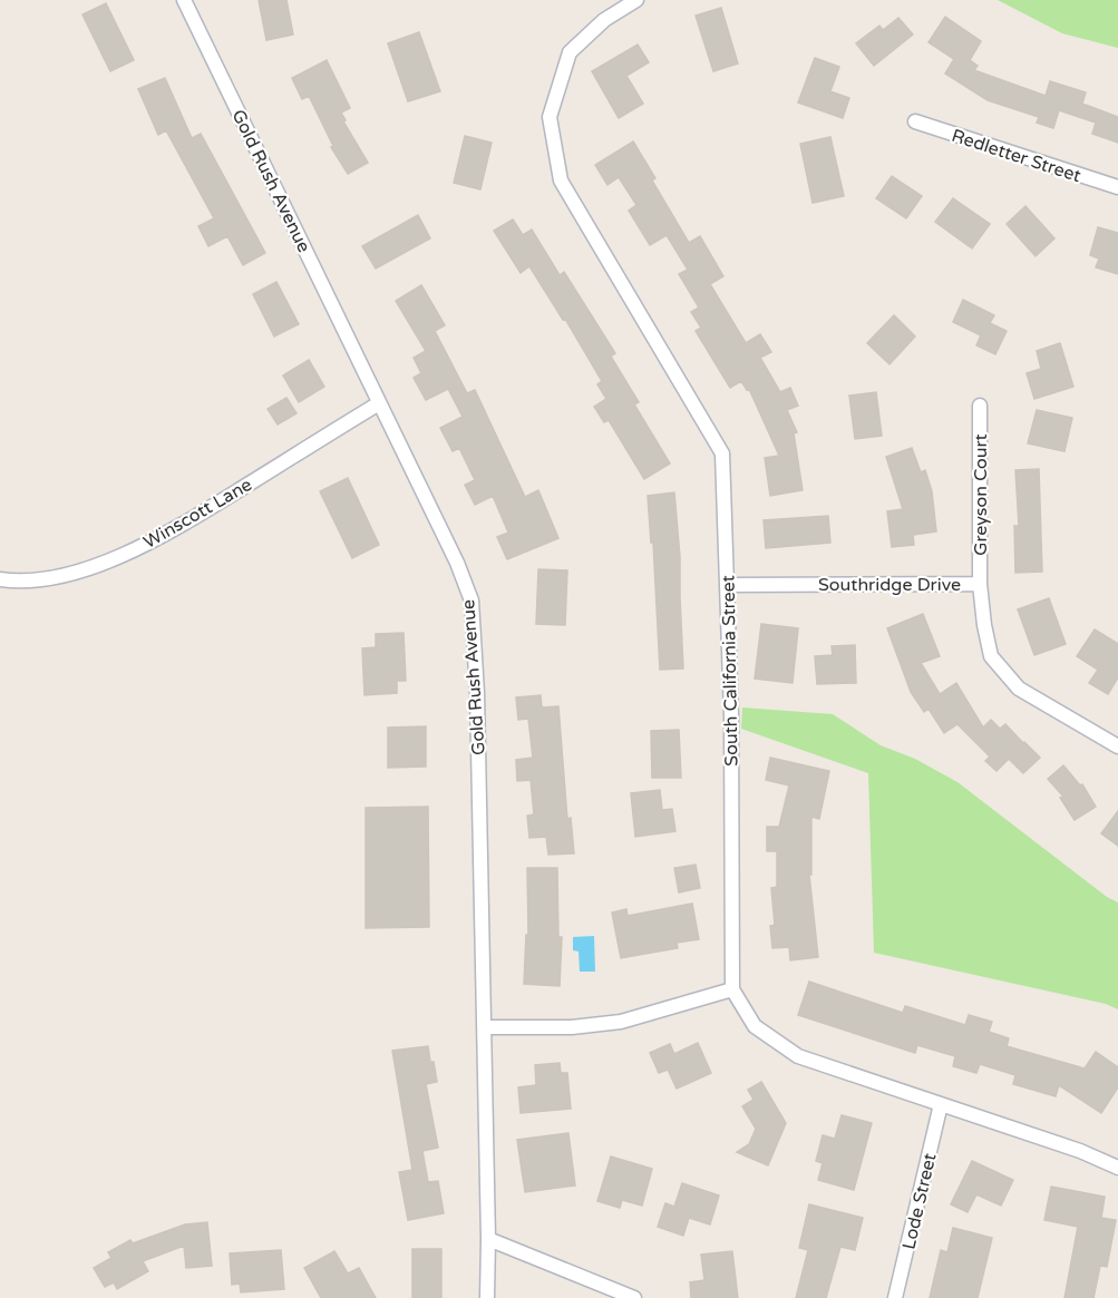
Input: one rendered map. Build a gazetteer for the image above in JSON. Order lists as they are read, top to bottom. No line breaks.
{"streets":{"street":["Redletter Street","Gold Rush Avenue","Greyson Court","Winscott Lane","Southridge Drive","South California Street","Lode Street"]},"crossings":[["Gold Rush Avenue","Winscott Lane"],["Greyson Court","Southridge Drive"],["Southridge Drive","South California Street"]]}
